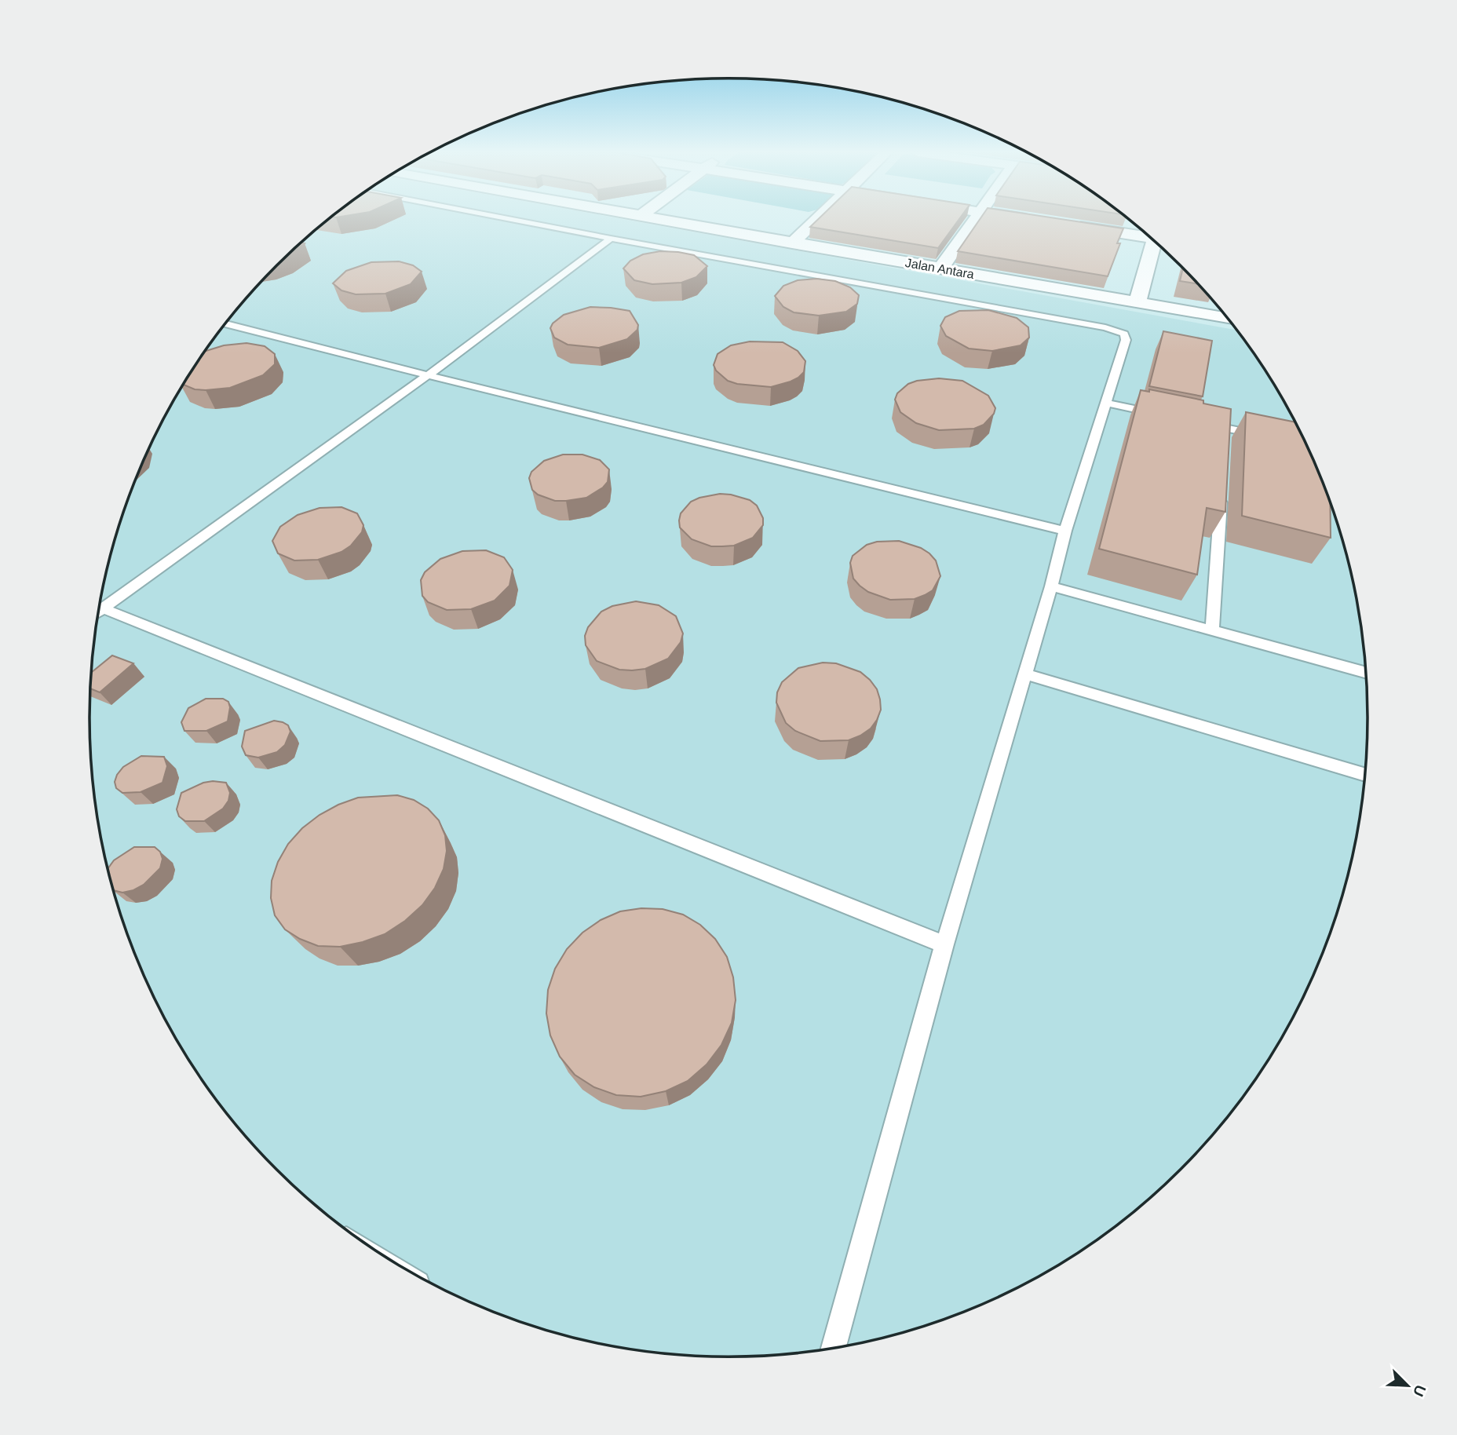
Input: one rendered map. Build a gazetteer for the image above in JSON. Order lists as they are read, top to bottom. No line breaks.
{"streets":{"street":["Jalan Antara"]},"north":"bottom right"}
